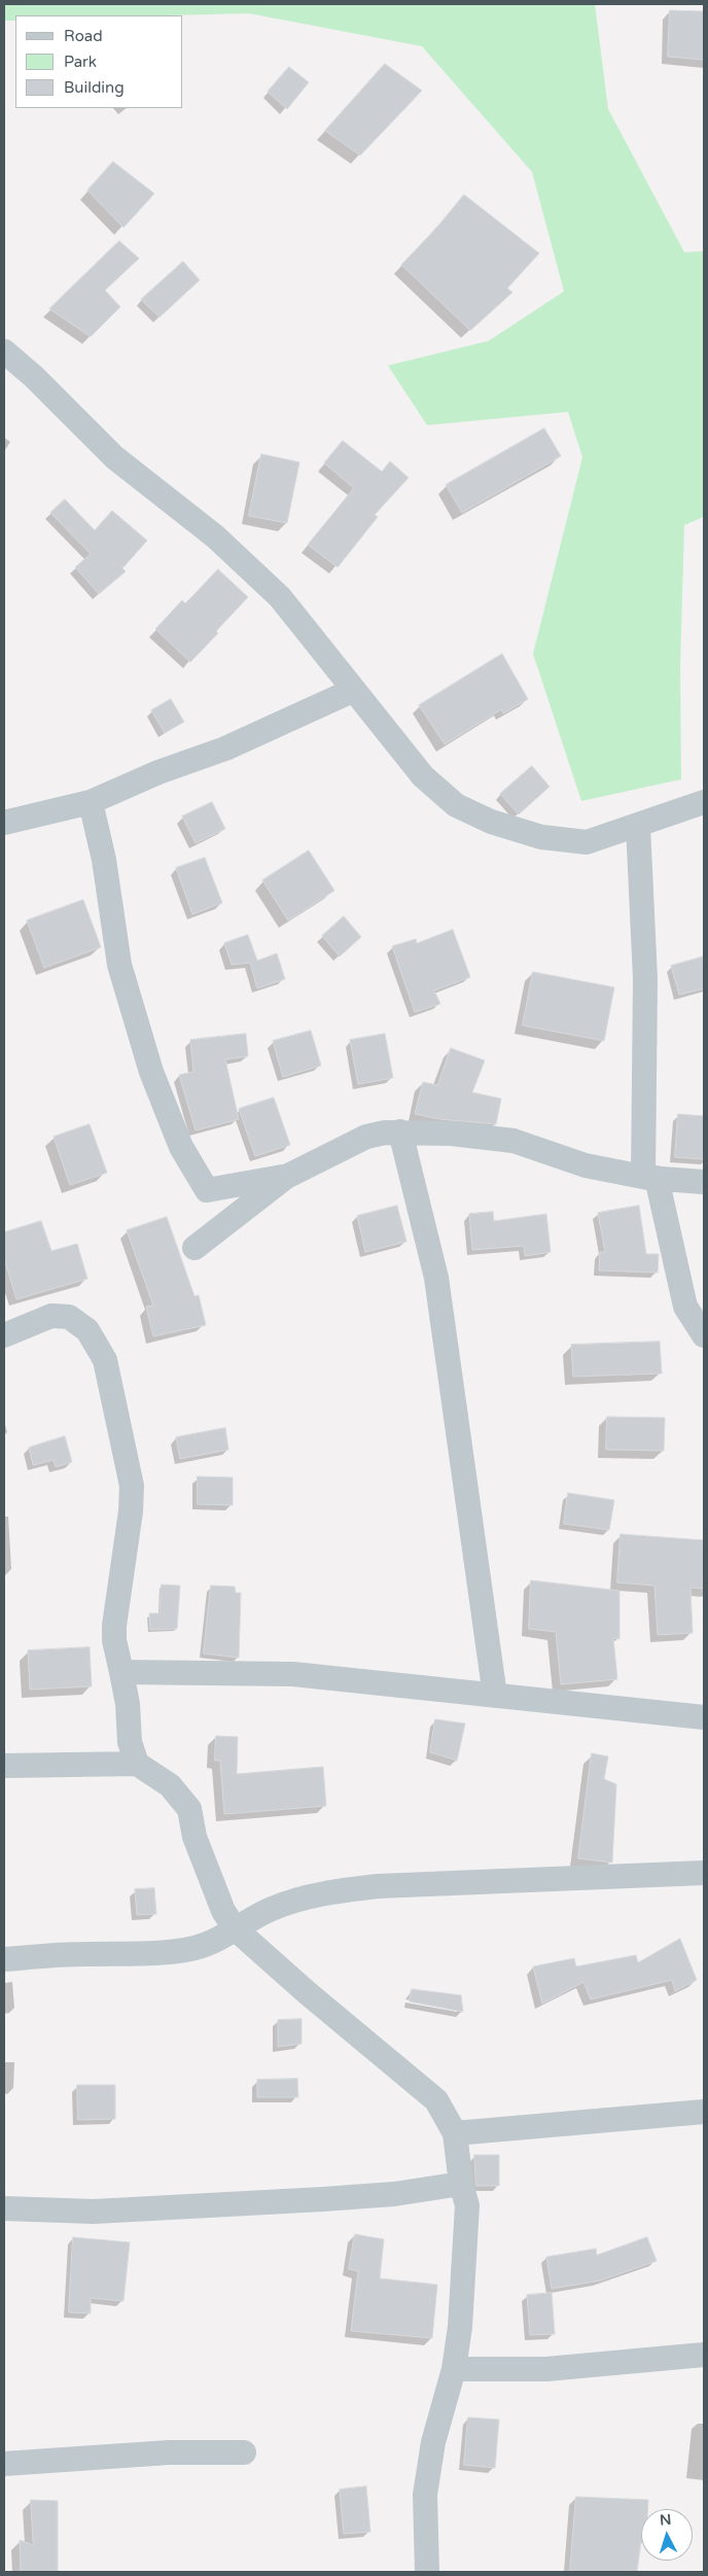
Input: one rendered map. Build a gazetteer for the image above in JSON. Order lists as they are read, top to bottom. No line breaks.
{"legend":["Road","Park","Building"],"north":"top"}
